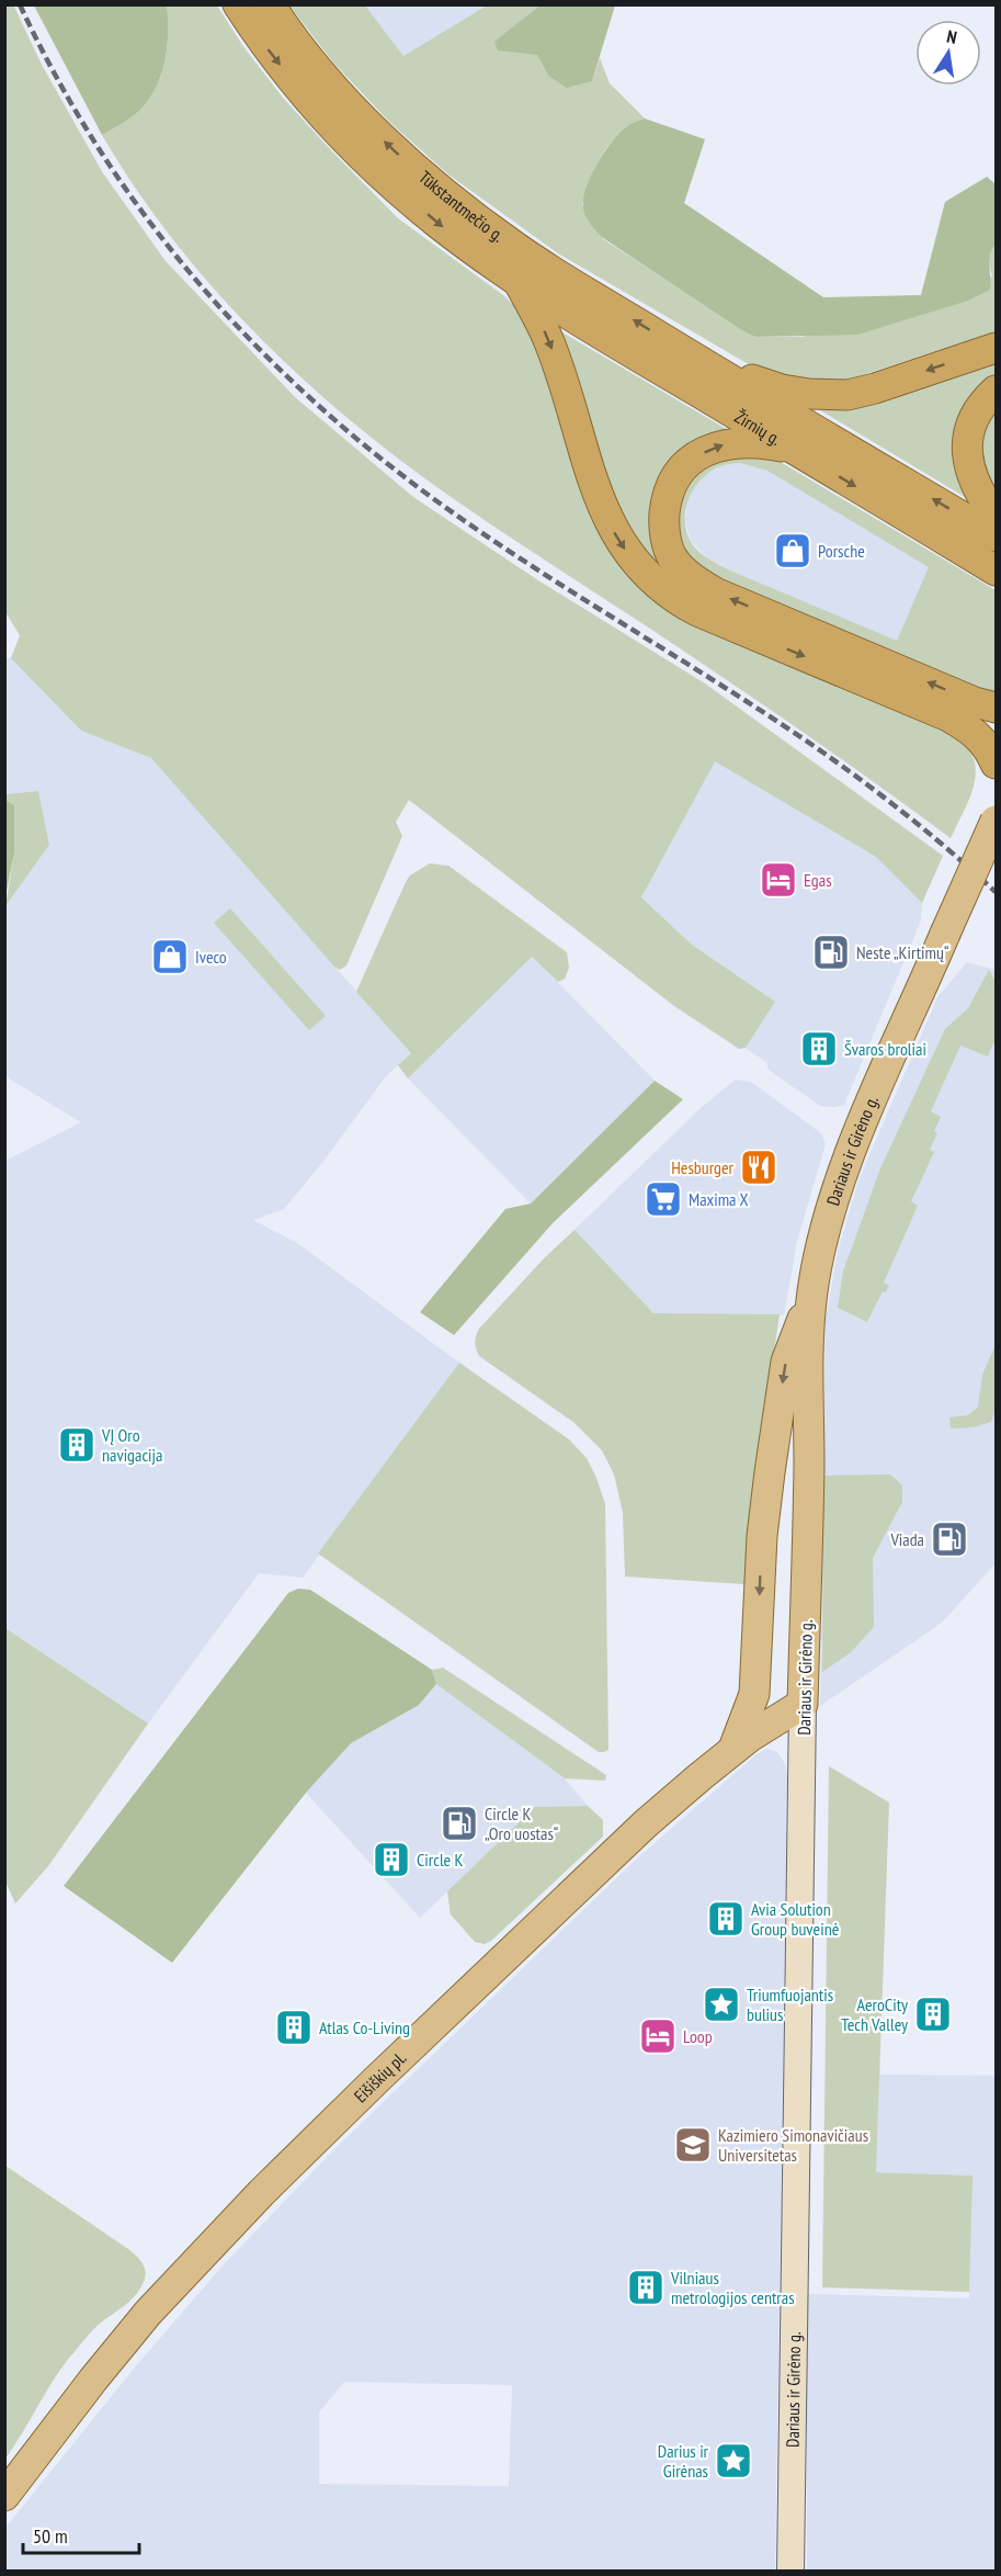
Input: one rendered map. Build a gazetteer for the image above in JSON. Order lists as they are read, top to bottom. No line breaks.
{"streets":{"highway":["Tūkstantmečio g.","Žirnių g."],"main road":["Dariaus ir Girėno g.","Eišiškių pl."]},"crossings":[["Tūkstantmečio g.","Žirnių g."],["Dariaus ir Girėno g.","Eišiškių pl."]],"places":{"shop":["Porsche","Iveco"],"hotel":["Egas","Loop"],"fuel station":["Neste „Kirtimų“","Viada","Circle K „Oro uostas“"],"building":["Švaros broliai","VĮ Oro navigacija","Circle K","Avia Solution Group buveinė","AeroCity Tech Valley","Atlas Co-Living","Vilniaus metrologijos centras"],"restaurant":["Hesburger"],"supermarket":["Maxima X"],"place":["Triumfuojantis bulius","Darius ir Girėnas"],"school or university":["Kazimiero Simonavičiaus Universitetas"]},"scale_bar":"50 m","north":"top"}
